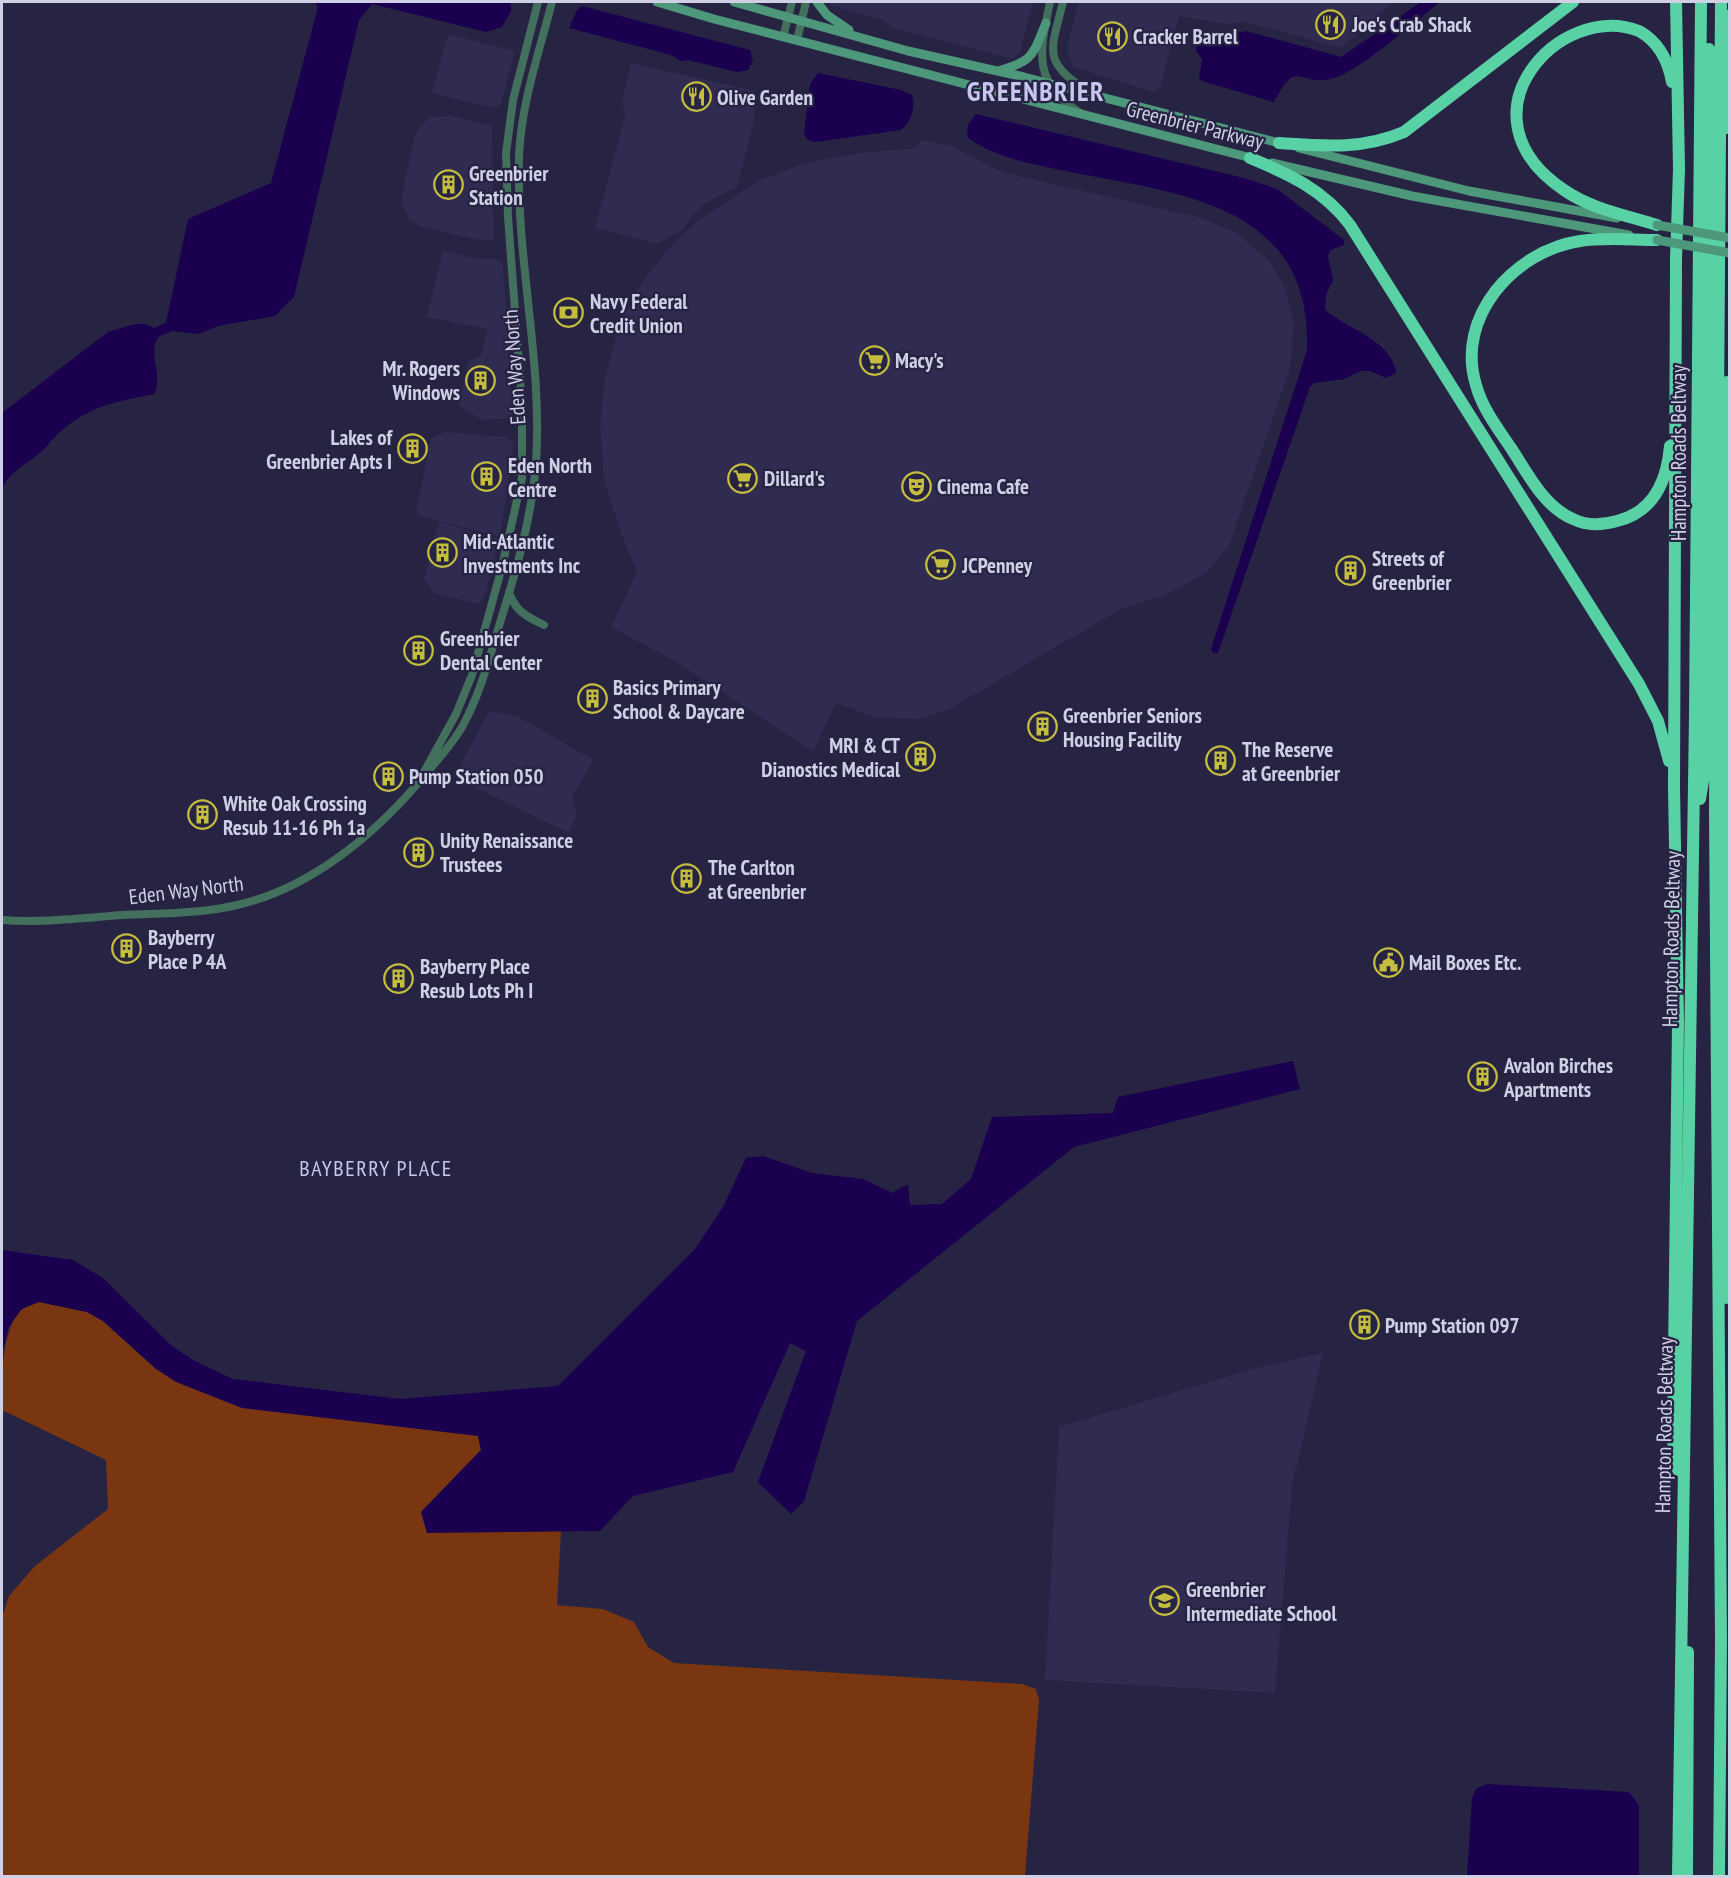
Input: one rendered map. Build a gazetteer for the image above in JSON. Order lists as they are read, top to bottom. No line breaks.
{"streets":{"highway":["Hampton Roads Beltway"],"main road":["Greenbrier Parkway"],"street":["Eden Way North"]},"districts":["GREENBRIER","BAYBERRY PLACE"],"places":{"restaurant":["Joe's Crab Shack","Cracker Barrel","Olive Garden"],"building":["Greenbrier Station","Mr. Rogers Windows","Lakes of Greenbrier Apts I","Eden North Centre","Mid-Atlantic Investments Inc","Streets of Greenbrier","Greenbrier Dental Center","Basics Primary School & Daycare","Greenbrier Seniors Housing Facility","MRI & CT Dianostics Medical","The Reserve at Greenbrier","Pump Station 050","White Oak Crossing Resub 11-16 Ph 1a","Unity Renaissance Trustees","The Carlton at Greenbrier","Bayberry Place P 4A","Bayberry Place Resub Lots Ph I","Avalon Birches Apartments","Pump Station 097"],"bank":["Navy Federal Credit Union"],"supermarket":["Macy's","Dillard's","JCPenney"],"theatre":["Cinema Cafe"],"public building":["Mail Boxes Etc."],"school or university":["Greenbrier Intermediate School"]}}
